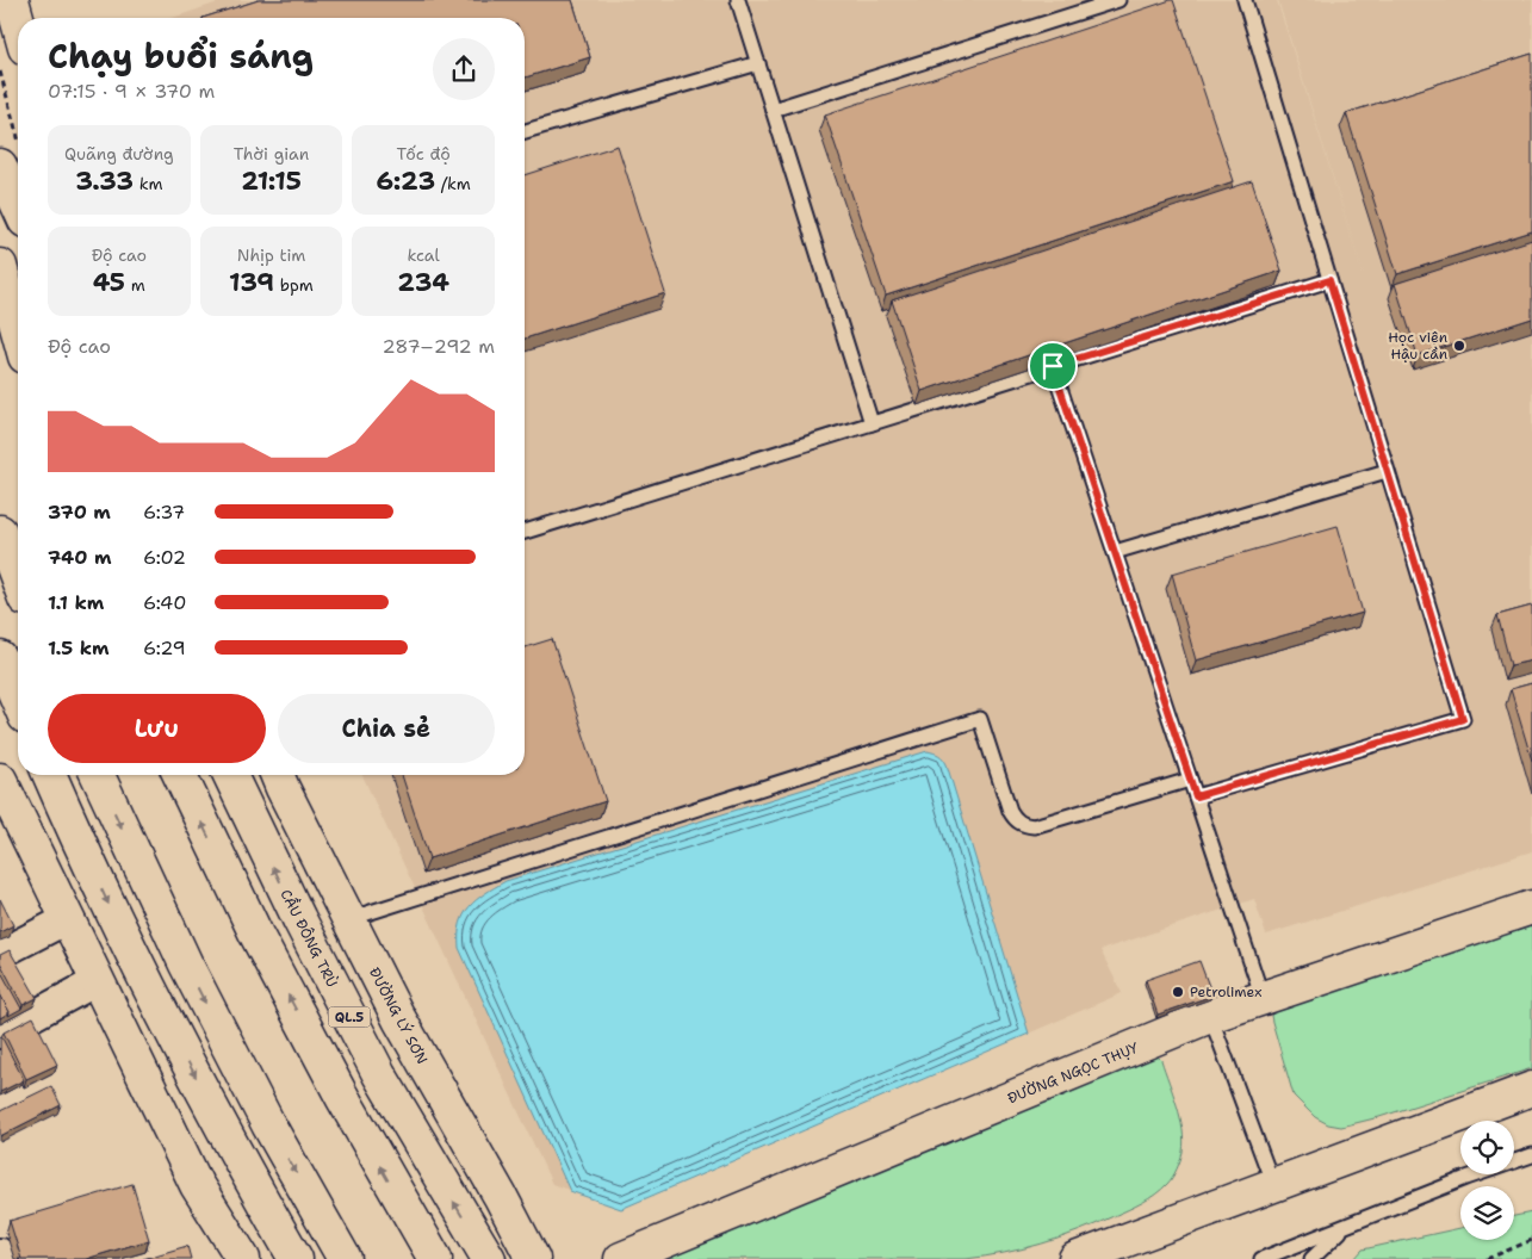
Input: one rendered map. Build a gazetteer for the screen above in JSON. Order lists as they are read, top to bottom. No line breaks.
{"streets":{"main road":["CẦU ĐÔNG TRÙ","ĐƯỜNG LÝ SƠN","QL.5","ĐƯỜNG NGỌC THỤY"]},"places":["Học viện Hậu cần","Petrolimex"],"page":{"heading":["Chạy buổi sáng","07:15 · 9 × 370 m"],"stats":[["Quãng đường","3.33 km"],["Thời gian","21:15"],["Tốc độ","6:23 /km"],["Độ cao","45 m"],["Nhịp tim","139 bpm"],["kcal","234"]],"chart":["Độ cao","287–292 m"],"list":[{"name":"370 m","note":"6:37"},{"name":"740 m","note":"6:02"},{"name":"1.1 km","note":"6:40"},{"name":"1.5 km","note":"6:29"}],"buttons":["Lưu","Chia sẻ"]}}
